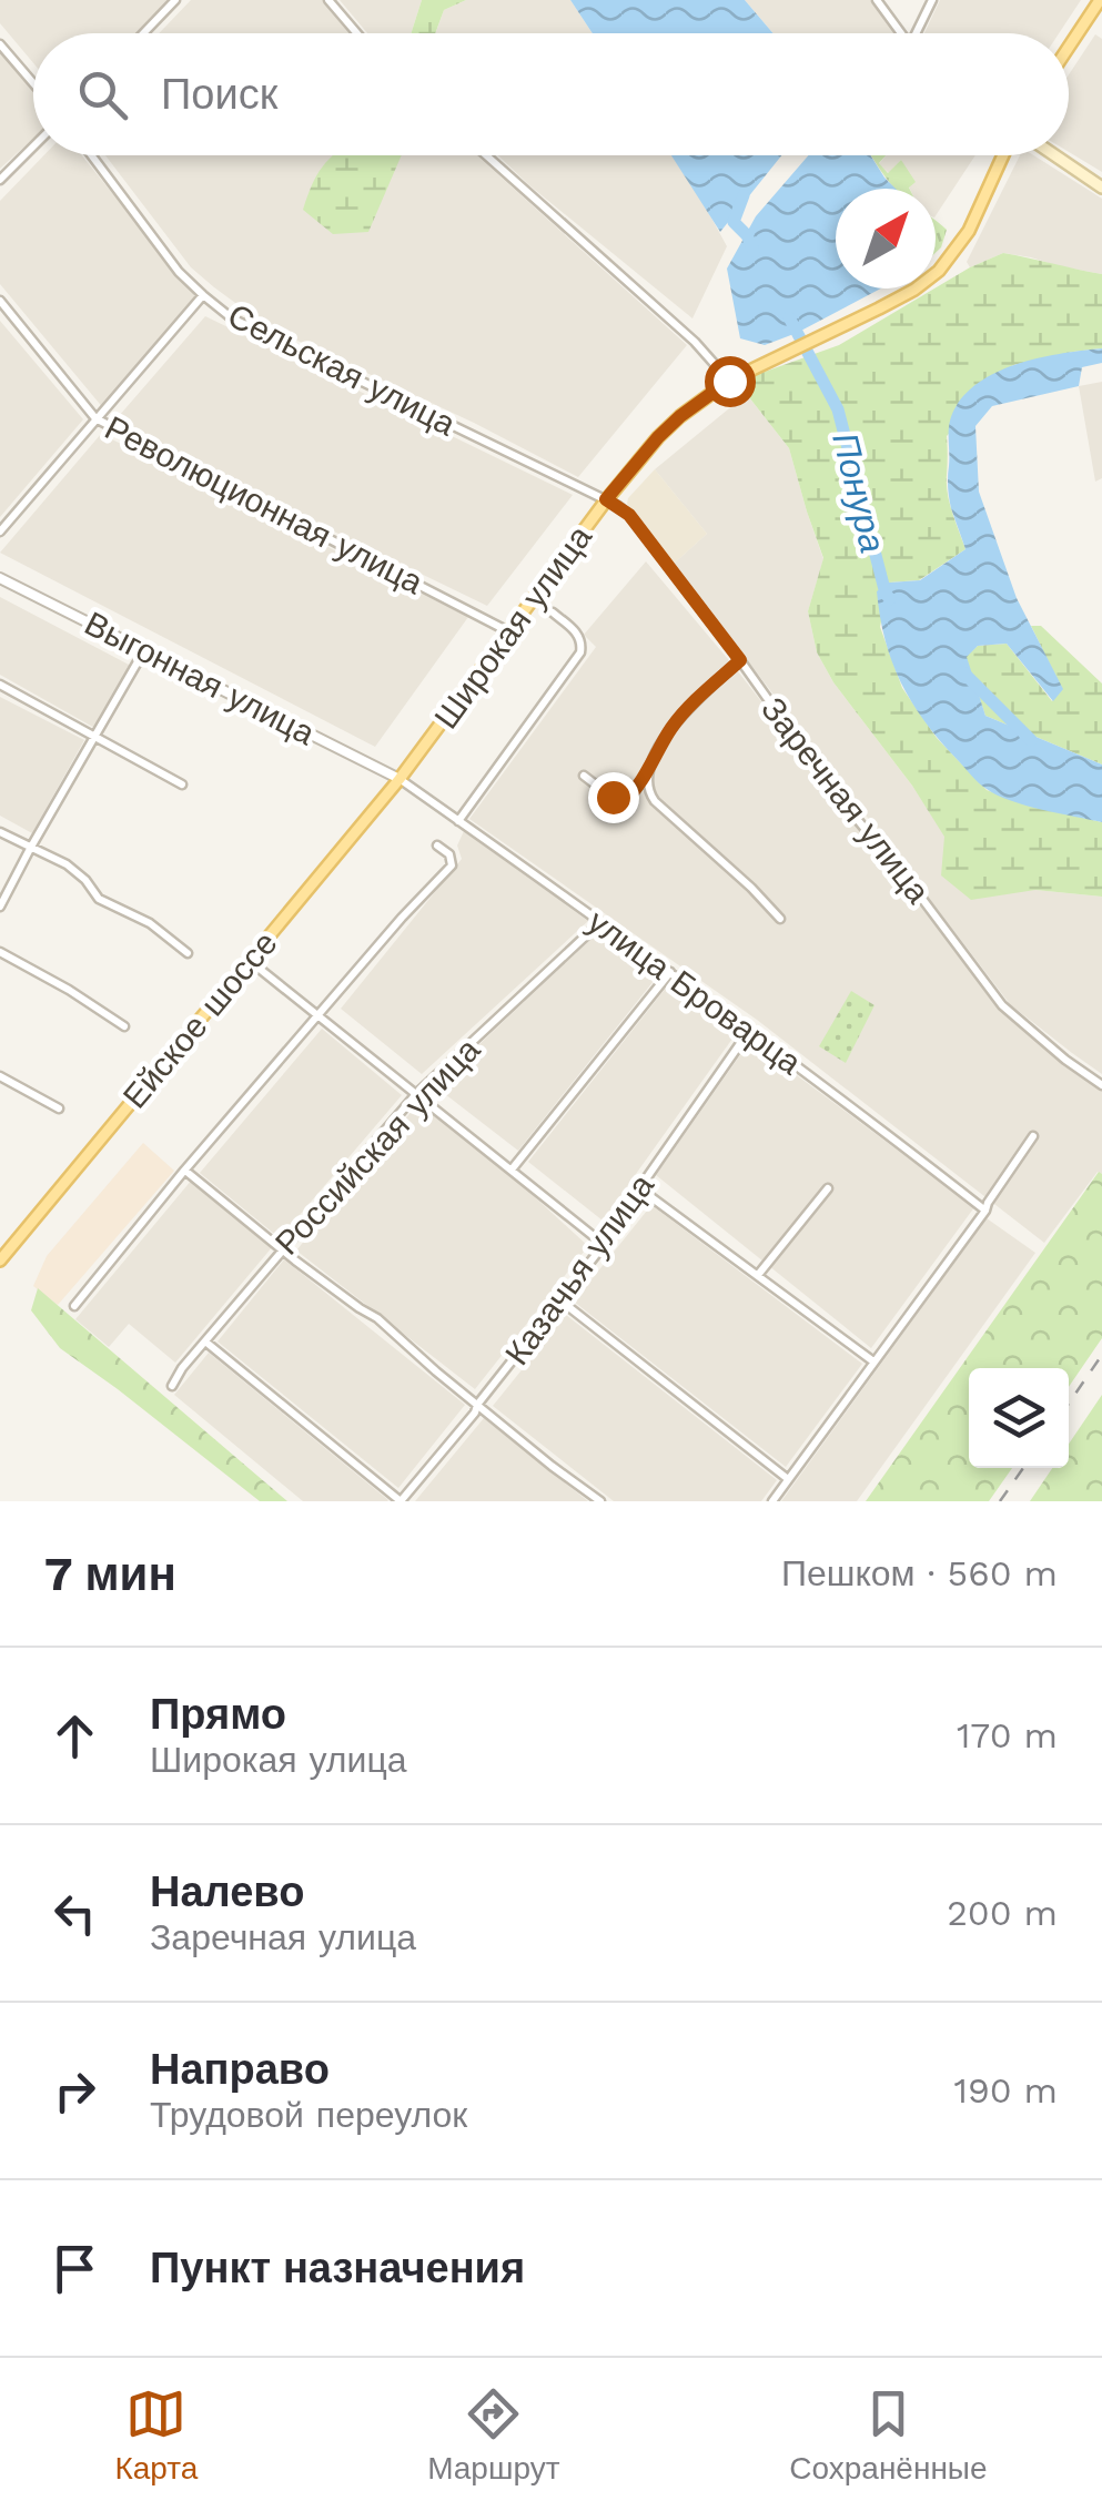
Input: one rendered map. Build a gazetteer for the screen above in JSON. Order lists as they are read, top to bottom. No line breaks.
{"streets":{"main road":["Широкая улица","Ейское шоссе"],"street":["Сельская улица","Революционная улица","Выгонная улица","Заречная улица","улица Броварца","Российская улица","Казачья улица"]},"crossings":[["Сельская улица","Широкая улица"],["Сельская улица","Заречная улица"],["Революционная улица","Широкая улица"],["Широкая улица","Выгонная улица"],["Широкая улица","Заречная улица"],["Широкая улица","улица Броварца"],["Широкая улица","Ейское шоссе"],["Выгонная улица","улица Броварца"],["Выгонная улица","Ейское шоссе"],["улица Броварца","Ейское шоссе"],["улица Броварца","Российская улица"],["улица Броварца","Казачья улица"]],"water":["Понура"],"north":"top right","page":{"search":"Поиск","heading":["7 мин","Пешком · 560 m"],"list":[["Прямо","Широкая улица","170 m"],["Налево","Заречная улица","200 m"],["Направо","Трудовой переулок","190 m"],"Пункт назначения"],"nav":["Карта","Маршрут","Сохранённые"]}}
